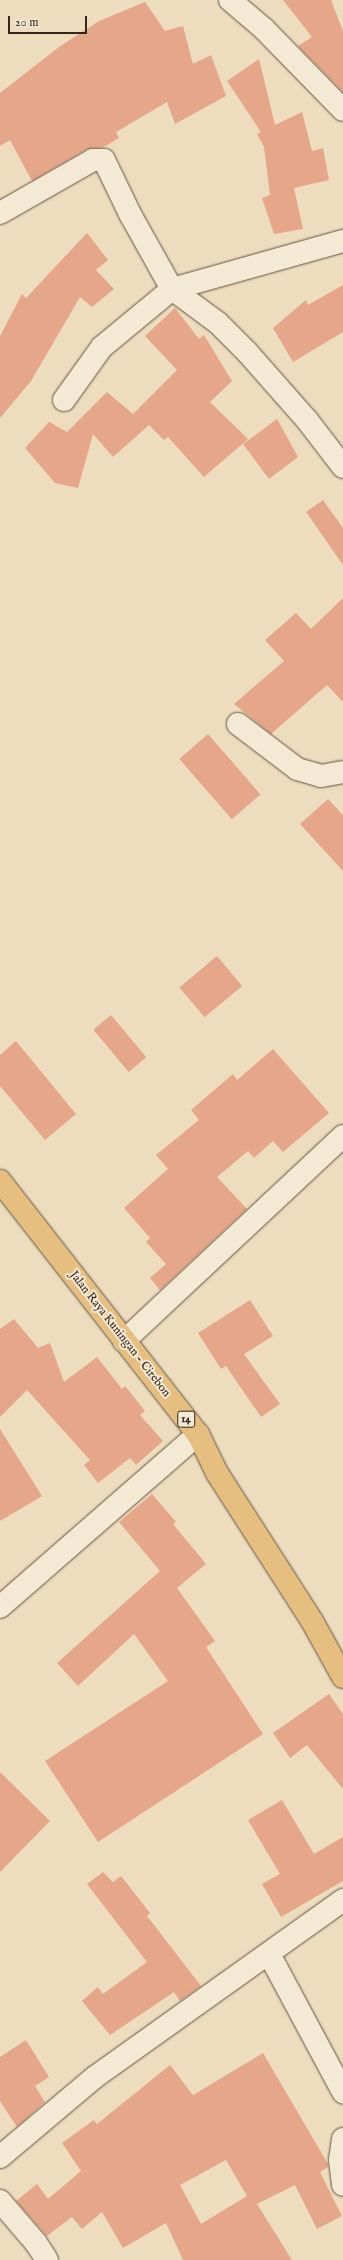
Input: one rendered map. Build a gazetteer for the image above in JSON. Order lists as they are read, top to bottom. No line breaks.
{"streets":{"highway":["Jalan Raya Kuningan - Cirebon","14"]},"scale_bar":"20 m"}
